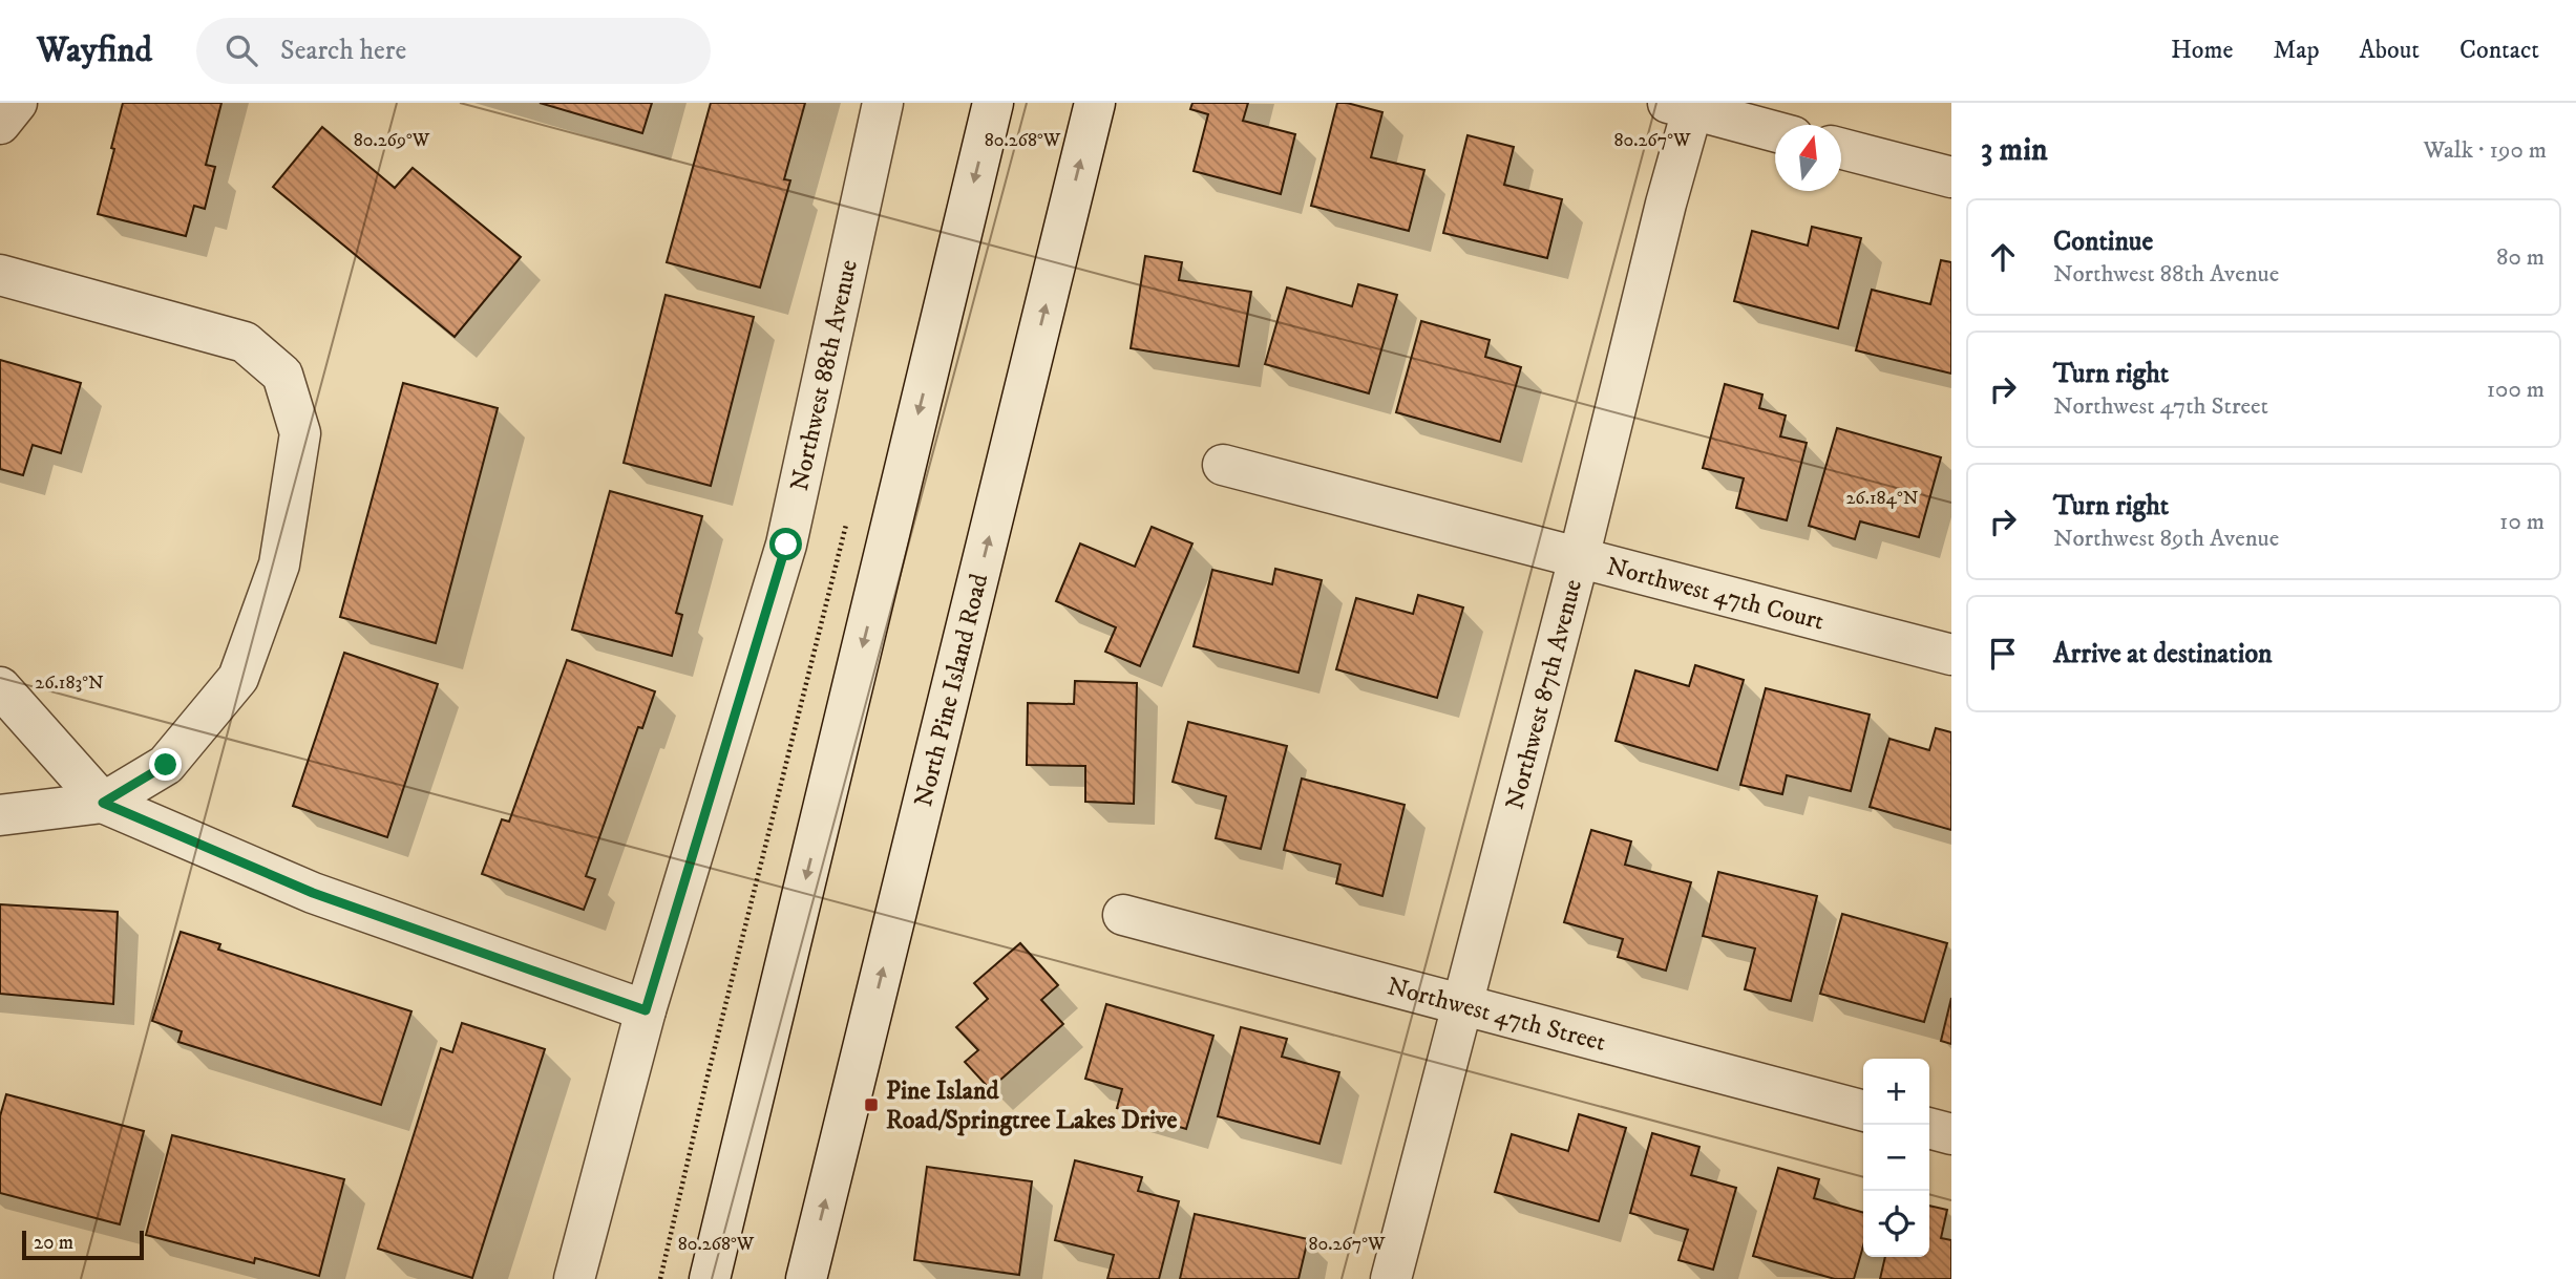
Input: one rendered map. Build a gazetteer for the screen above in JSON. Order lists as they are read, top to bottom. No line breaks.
{"streets":{"street":["Northwest 88th Avenue","Northwest 47th Court","North Pine Island Road","Northwest 87th Avenue","Northwest 47th Street"]},"crossings":[["Northwest 47th Court","Northwest 87th Avenue"],["Northwest 87th Avenue","Northwest 47th Street"]],"places":{"transit":["Pine Island Road/Springtree Lakes Drive"]},"scale_bar":"20 m","north":"top","page":{"header":"Wayfind","search":"Search here","nav":["Home","Map","About","Contact"],"heading":["3 min","Walk · 190 m"],"list":[["Continue","Northwest 88th Avenue","80 m"],["Turn right","Northwest 47th Street","100 m"],["Turn right","Northwest 89th Avenue","10 m"],"Arrive at destination"],"map_buttons":["+","−"],"scale":"20 m"},"coordinates":["80.269°W","80.268°W","80.267°W","26.184°N","26.183°N"]}
